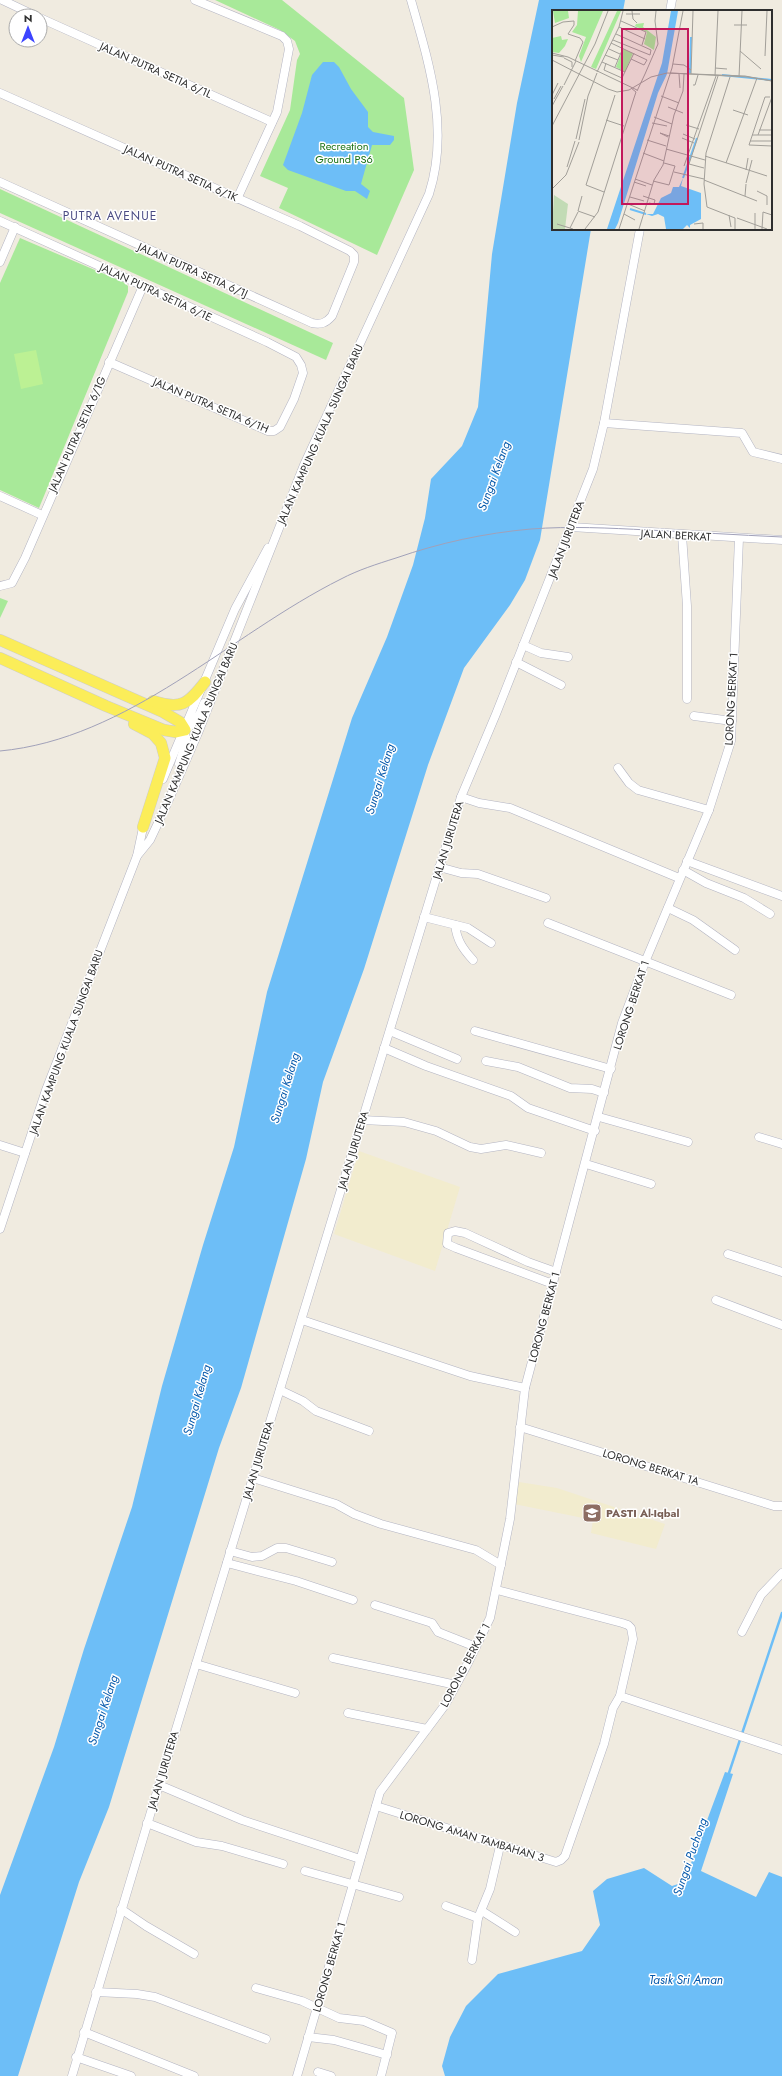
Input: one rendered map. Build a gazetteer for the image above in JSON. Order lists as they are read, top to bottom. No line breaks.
{"streets":{"street":["JALAN PUTRA SETIA 6/1L","JALAN PUTRA SETIA 6/1K","JALAN PUTRA SETIA 6/1J","JALAN PUTRA SETIA 6/1E","JALAN PUTRA SETIA 6/1H","JALAN PUTRA SETIA 6/1G","JALAN KAMPUNG KUALA SUNGAI BARU","JALAN BERKAT","JALAN JURUTERA","LORONG BERKAT 1","LORONG BERKAT 1A","LORONG AMAN TAMBAHAN 3"]},"crossings":[["JALAN PUTRA SETIA 6/1K","JALAN PUTRA SETIA 6/1J"],["JALAN PUTRA SETIA 6/1E","JALAN PUTRA SETIA 6/1H"],["JALAN PUTRA SETIA 6/1E","JALAN PUTRA SETIA 6/1G"],["JALAN PUTRA SETIA 6/1H","JALAN PUTRA SETIA 6/1G"],["JALAN BERKAT","JALAN JURUTERA"],["JALAN BERKAT","LORONG BERKAT 1"],["LORONG BERKAT 1","LORONG BERKAT 1A"],["LORONG BERKAT 1","LORONG AMAN TAMBAHAN 3"]],"districts":["PUTRA AVENUE"],"water":["Sungai Kelang","Sungai Puchong","Tasik Sri Aman"],"parks":["Recreation Ground PS6"],"places":{"school or university":["PASTI Al-Iqbal"]},"north":"top"}
